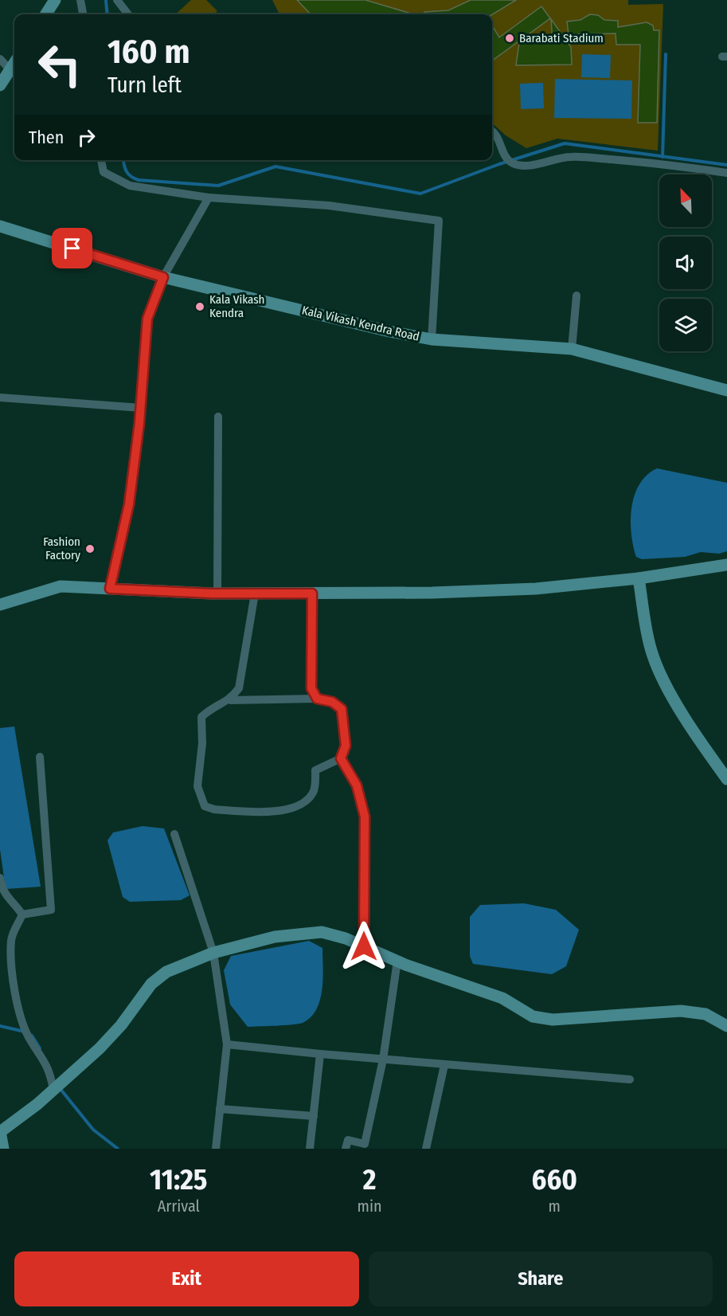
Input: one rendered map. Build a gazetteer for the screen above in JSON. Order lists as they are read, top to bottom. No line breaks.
{"streets":{"street":["Kala Vikash Kendra Road"]},"places":["Barabati Stadium","Kala Vikash Kendra","Fashion Factory"],"north":"top left","page":{"turn":["160 m","Turn left"],"then":"Then","eta":["11:25","Arrival","2","min","660","m"],"buttons":["Exit","Share"]}}
